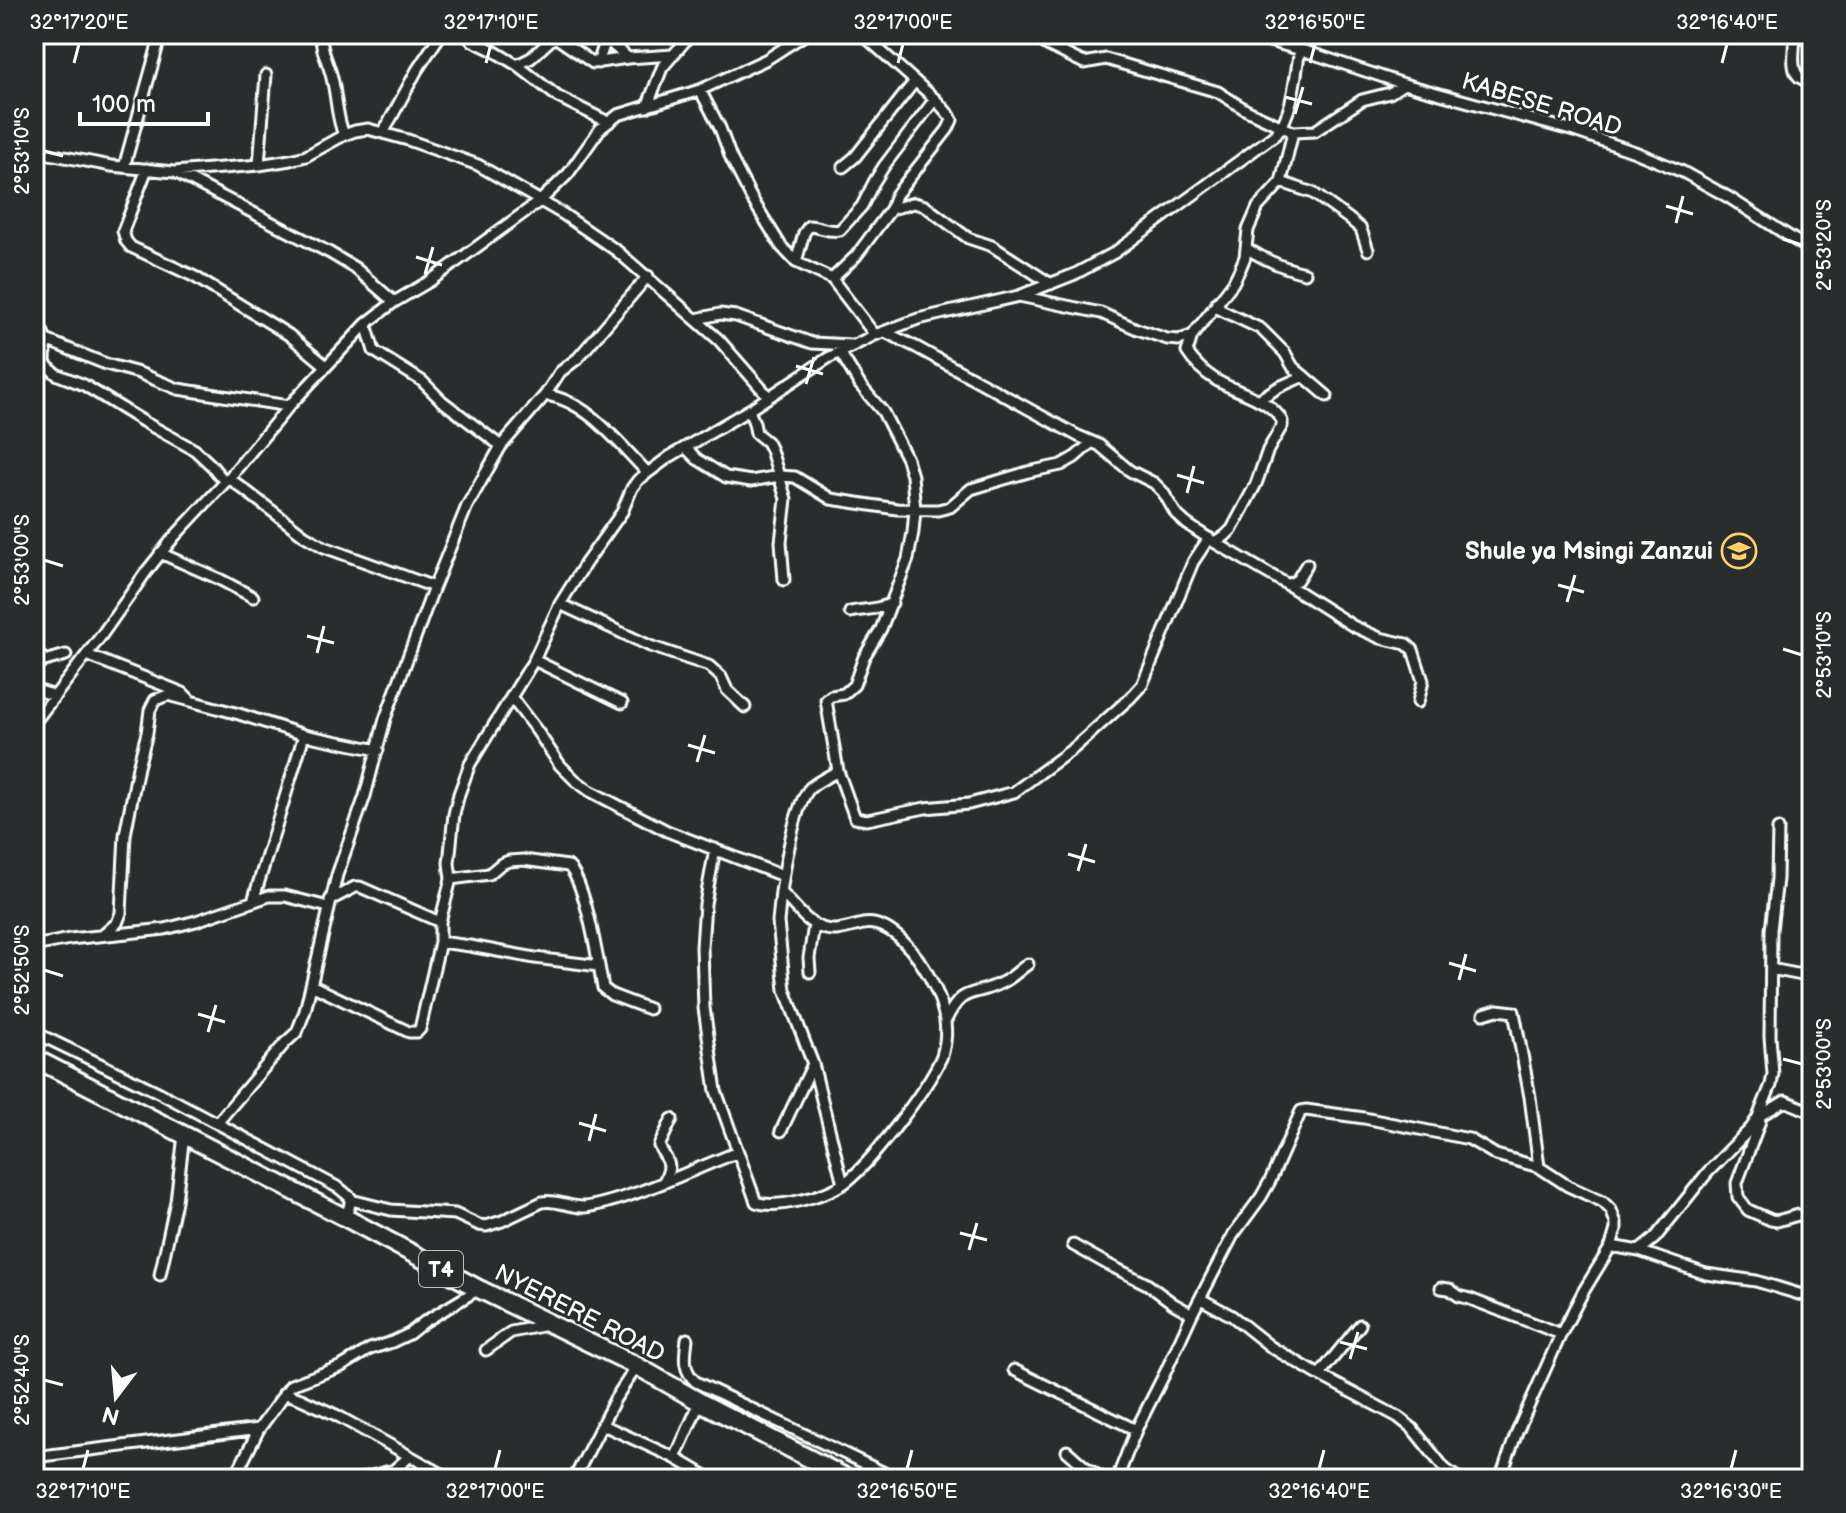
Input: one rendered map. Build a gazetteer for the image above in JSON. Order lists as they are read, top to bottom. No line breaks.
{"streets":{"highway":["T4","NYERERE ROAD"],"street":["KABESE ROAD"]},"places":{"school or university":["Shule ya Msingi Zanzui"]},"scale_bar":"100 m","north":"bottom","coordinates":["32°17'20\"E","32°17'10\"E","32°17'00\"E","32°16'50\"E","32°16'40\"E","2°53'10\"S","2°53'20\"S","2°53'00\"S","2°52'50\"S","2°52'40\"S","32°16'30\"E"]}
